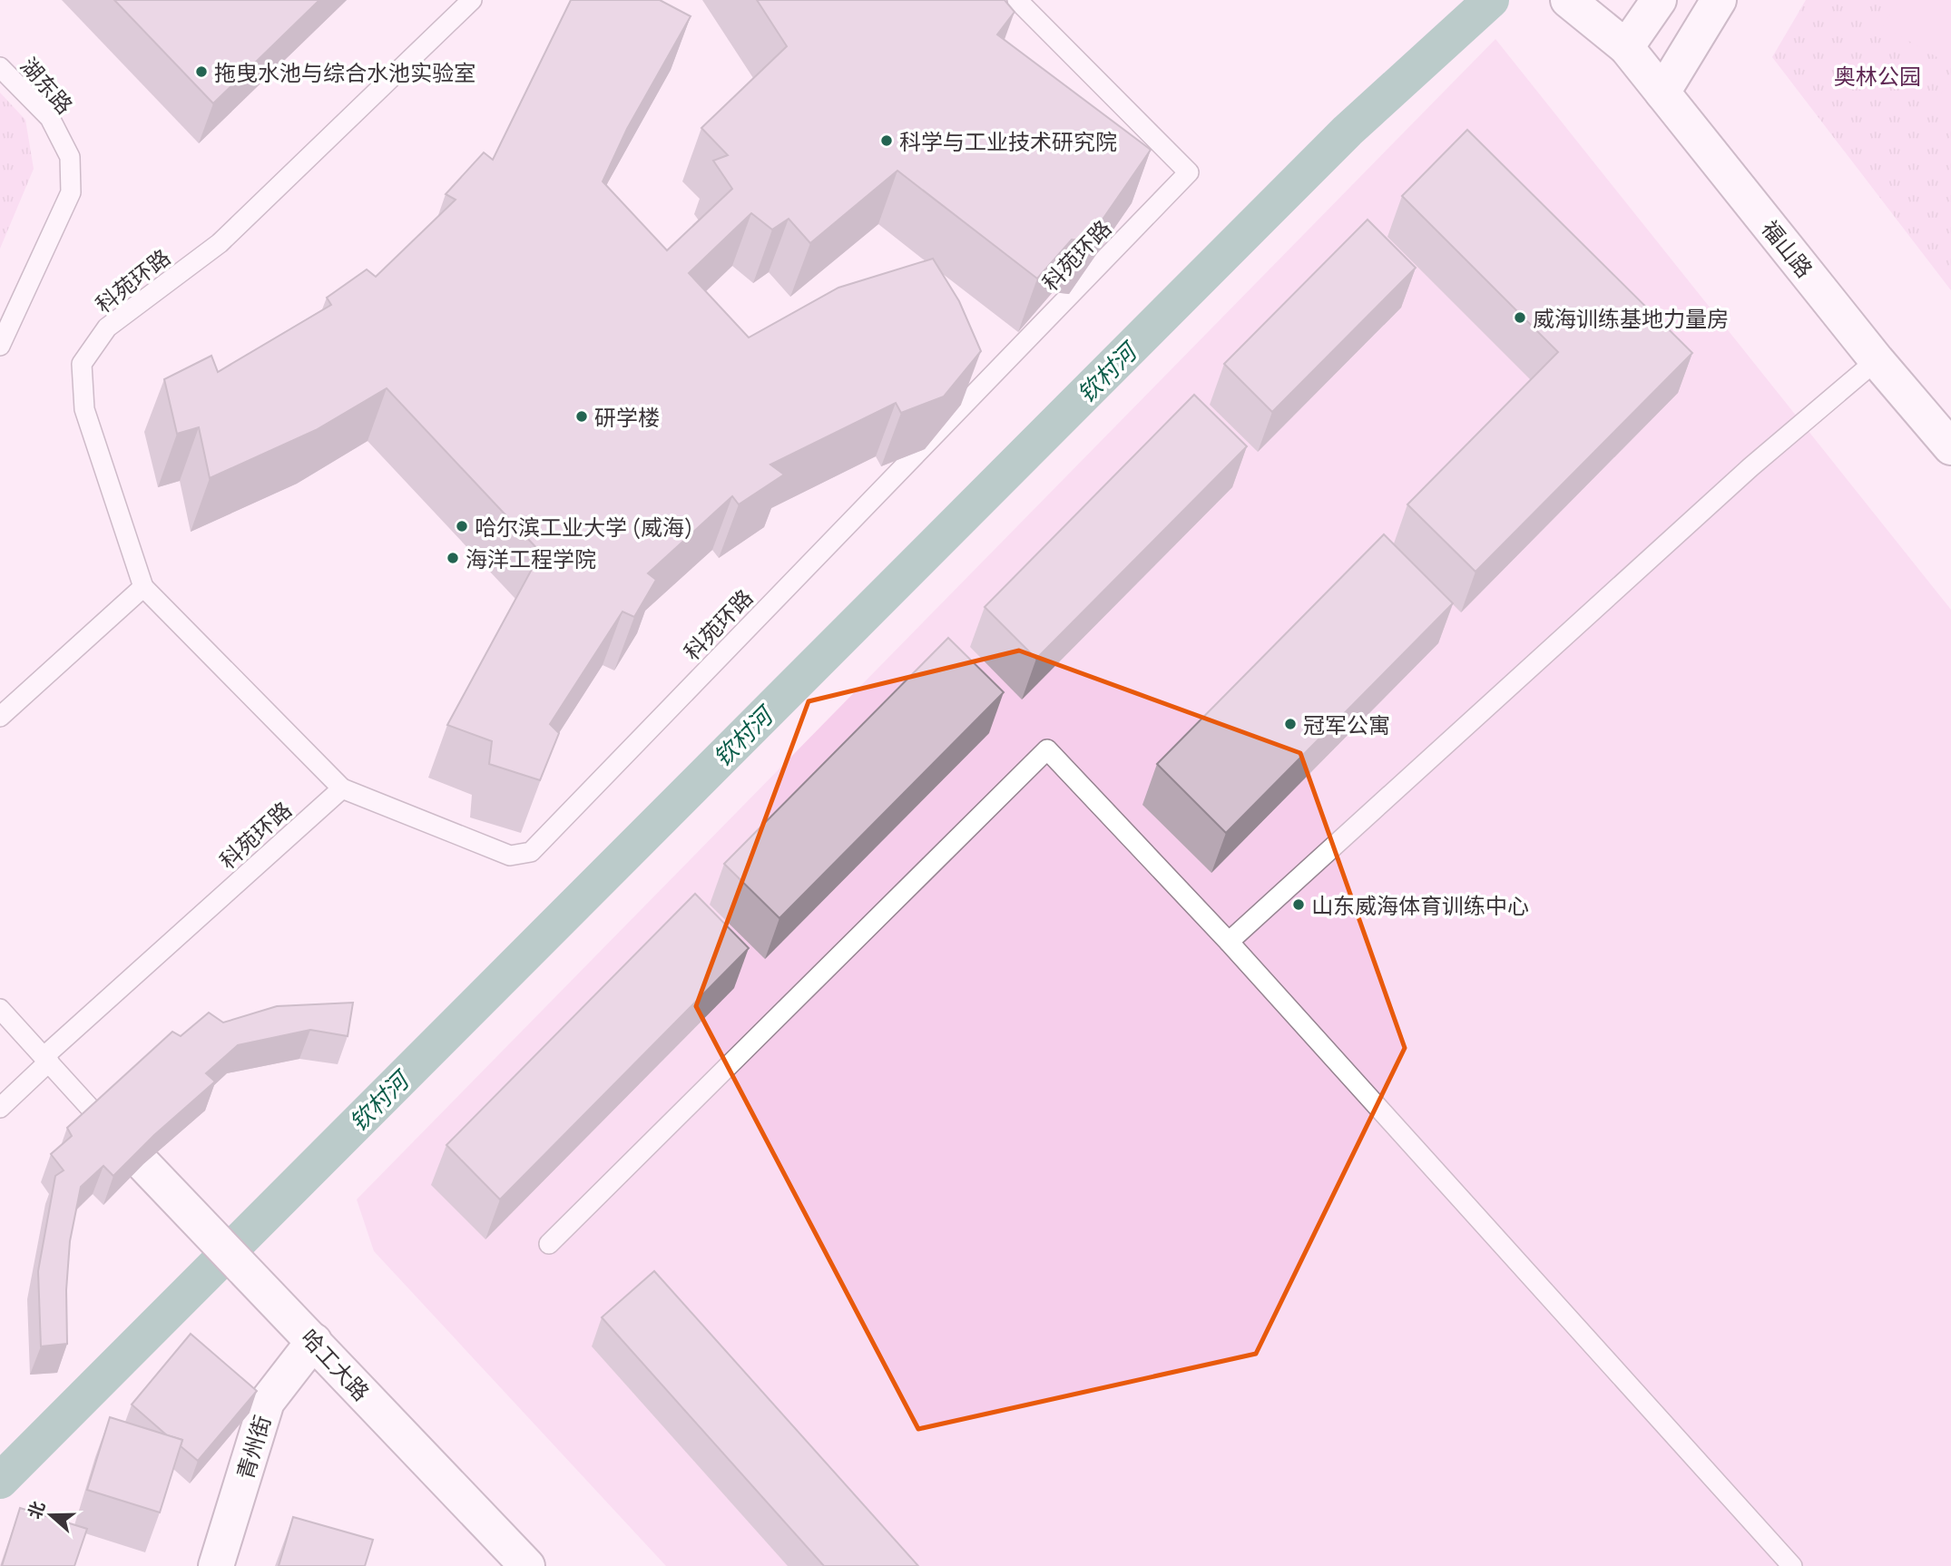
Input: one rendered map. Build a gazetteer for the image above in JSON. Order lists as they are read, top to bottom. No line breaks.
{"streets":{"main road":["福山路","哈工大路","青州街"],"lane":["湖东路","科苑环路"]},"crossings":[["哈工大路","青州街"]],"water":["钦村河"],"parks":["奥林公园"],"places":["拖曳水池与综合水池实验室","科学与工业技术研究院","威海训练基地力量房","研学楼","哈尔滨工业大学 (威海)","海洋工程学院","冠军公寓","山东威海体育训练中心"],"north":"left"}
